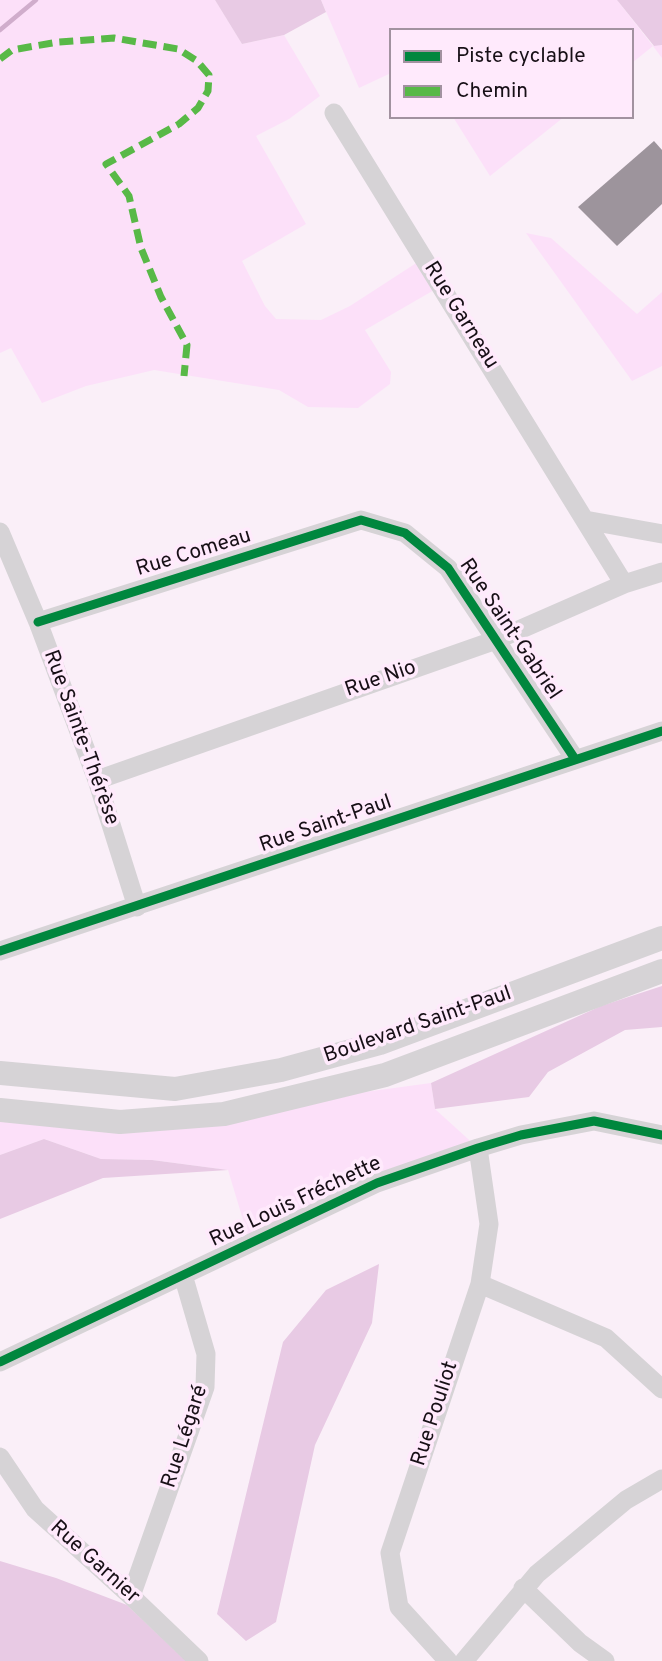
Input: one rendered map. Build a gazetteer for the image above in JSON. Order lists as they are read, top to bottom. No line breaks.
{"streets":{"main road":["Boulevard Saint-Paul"],"street":["Rue Garneau","Rue Comeau","Rue Saint-Gabriel","Rue Nio","Rue Sainte-Thérèse","Rue Saint-Paul","Rue Louis Fréchette","Rue Pouliot","Rue Légaré","Rue Garnier"]},"crossings":[["Rue Garneau","Rue Nio"],["Rue Comeau","Rue Saint-Gabriel"],["Rue Comeau","Rue Sainte-Thérèse"],["Rue Saint-Gabriel","Rue Nio"],["Rue Saint-Gabriel","Rue Saint-Paul"],["Rue Nio","Rue Sainte-Thérèse"],["Rue Sainte-Thérèse","Rue Saint-Paul"],["Rue Louis Fréchette","Rue Pouliot"],["Rue Louis Fréchette","Rue Légaré"],["Rue Légaré","Rue Garnier"]],"legend":["Piste cyclable","Chemin"]}
